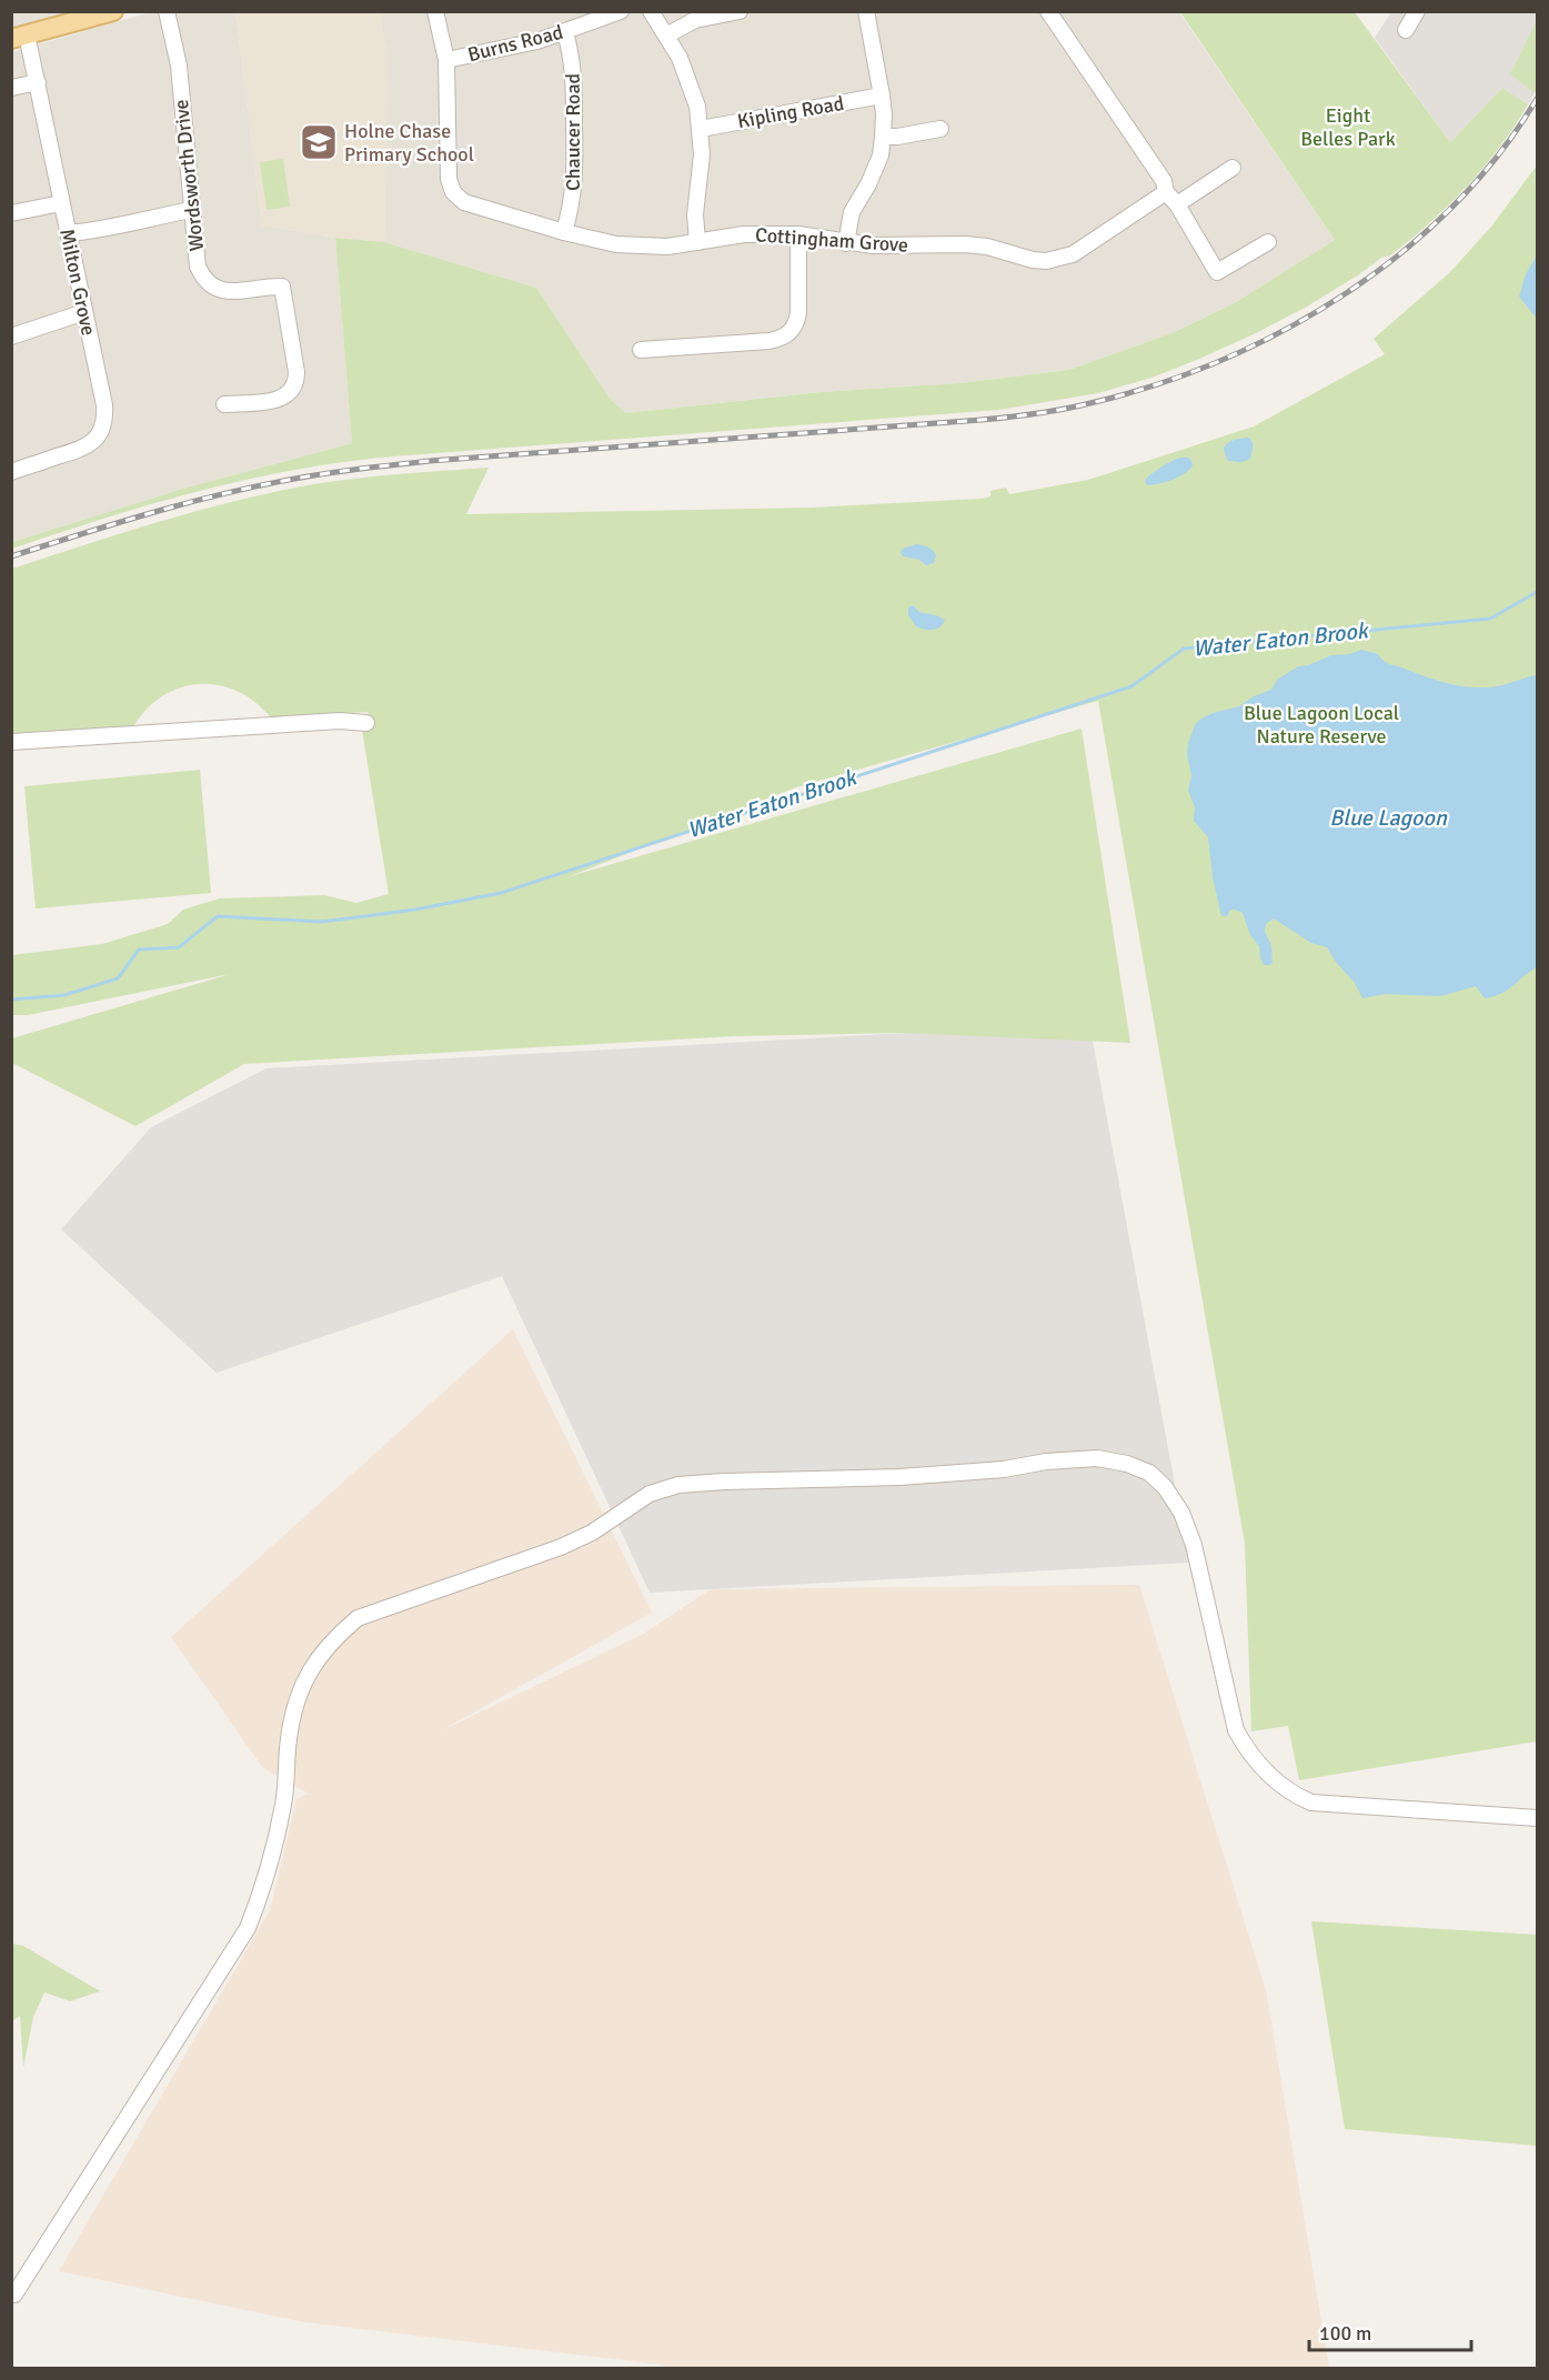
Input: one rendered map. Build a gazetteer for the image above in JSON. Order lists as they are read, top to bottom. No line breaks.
{"streets":{"street":["Burns Road","Kipling Road","Chaucer Road","Wordsworth Drive","Cottingham Grove","Milton Grove"]},"crossings":[["Burns Road","Chaucer Road"],["Burns Road","Cottingham Grove"],["Chaucer Road","Cottingham Grove"]],"water":["Water Eaton Brook","Blue Lagoon"],"parks":["Eight Belles Park","Blue Lagoon Local Nature Reserve"],"places":{"school or university":["Holne Chase Primary School"]},"scale_bar":"100 m"}
